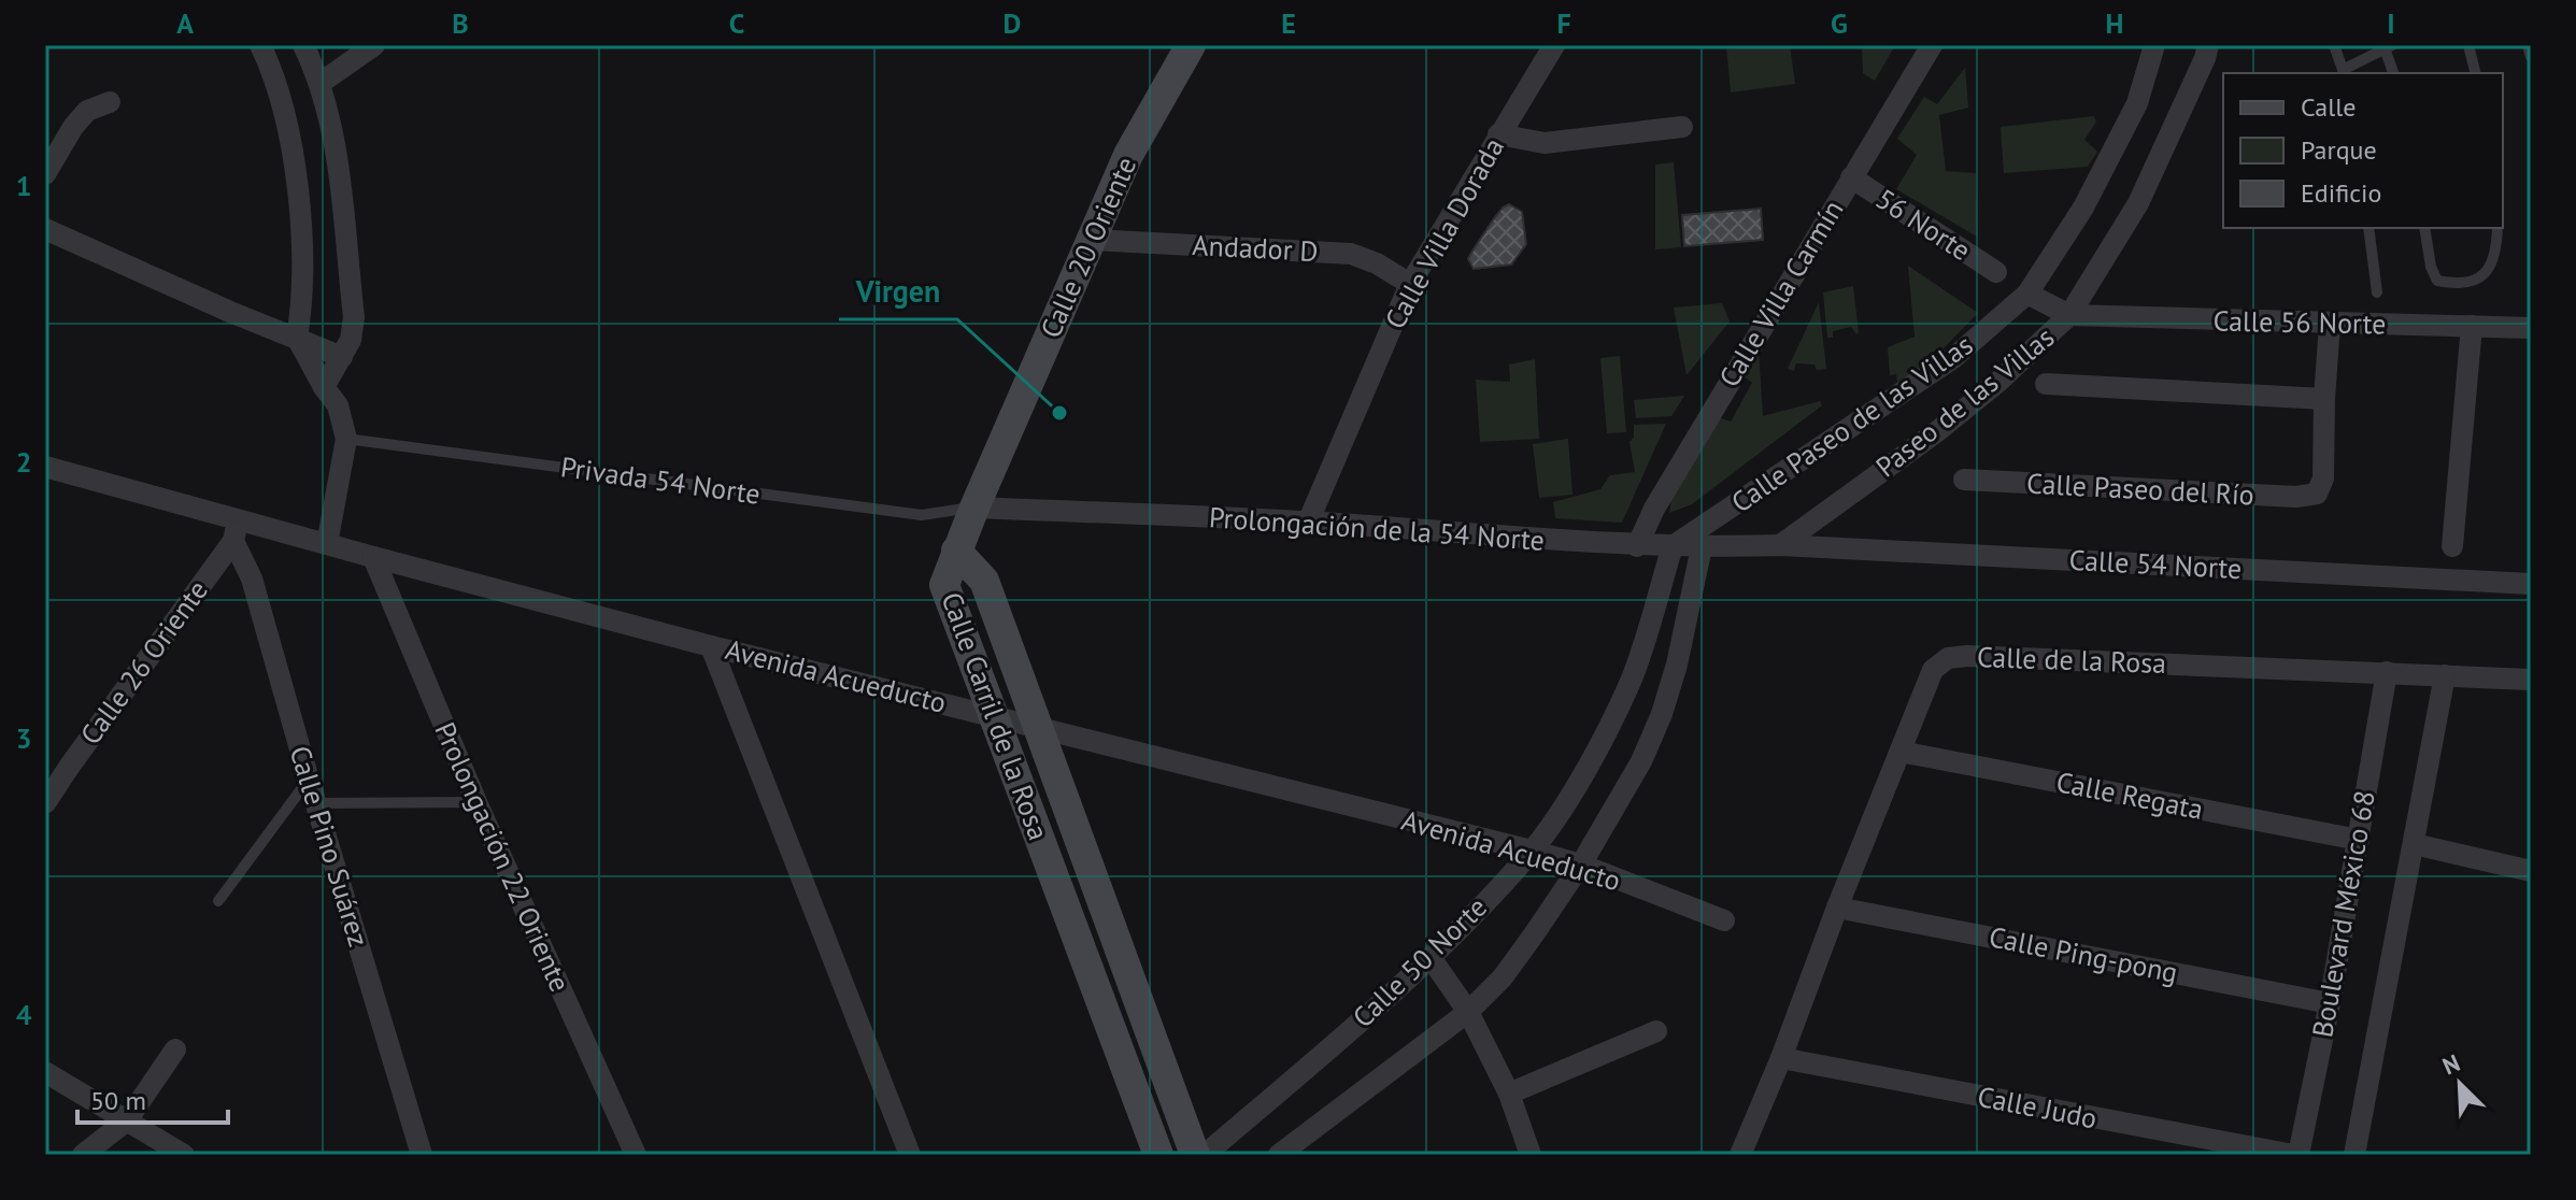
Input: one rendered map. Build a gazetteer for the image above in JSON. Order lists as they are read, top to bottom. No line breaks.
{"streets":{"main road":["Calle 20 Oriente","Calle Carril de la Rosa"],"street":["56 Norte","Calle Villa Dorada","Andador D","Calle Villa Carmín","Calle 56 Norte","Paseo de las Villas","Calle Paseo de las Villas","Calle Paseo del Río","Prolongación de la 54 Norte","Calle 54 Norte","Calle de la Rosa","Calle 26 Oriente","Avenida Acueducto","Calle Regata","Calle Pino Suárez","Prolongación 22 Oriente","Boulevard México 68","Calle Ping-pong","Calle 50 Norte","Calle Judo"],"lane":["Privada 54 Norte"]},"crossings":[["56 Norte","Calle Villa Carmín"],["Calle Villa Dorada","Andador D"],["Calle Villa Dorada","Prolongación de la 54 Norte"],["Calle 20 Oriente","Andador D"],["Calle 20 Oriente","Privada 54 Norte"],["Calle 20 Oriente","Prolongación de la 54 Norte"],["Calle 20 Oriente","Calle Carril de la Rosa"],["Calle Villa Carmín","Prolongación de la 54 Norte"],["Calle 56 Norte","Paseo de las Villas"],["Paseo de las Villas","Calle Paseo de las Villas"],["Paseo de las Villas","Prolongación de la 54 Norte"],["Paseo de las Villas","Calle 54 Norte"],["Calle Paseo de las Villas","Prolongación de la 54 Norte"],["Calle Paseo de las Villas","Calle 50 Norte"],["Privada 54 Norte","Prolongación de la 54 Norte"],["Prolongación de la 54 Norte","Calle 54 Norte"],["Prolongación de la 54 Norte","Calle 50 Norte"],["Calle de la Rosa","Calle Regata"],["Calle de la Rosa","Boulevard México 68"],["Calle de la Rosa","Calle Ping-pong"],["Calle de la Rosa","Calle Judo"],["Calle 26 Oriente","Avenida Acueducto"],["Calle 26 Oriente","Calle Pino Suárez"],["Avenida Acueducto","Calle Carril de la Rosa"],["Avenida Acueducto","Calle Pino Suárez"],["Avenida Acueducto","Prolongación 22 Oriente"],["Avenida Acueducto","Calle 50 Norte"],["Calle Regata","Boulevard México 68"],["Boulevard México 68","Calle Ping-pong"],["Boulevard México 68","Calle Judo"]],"places":["Virgen"],"legend":["Calle","Parque","Edificio"],"scale_bar":"50 m","north":"top left","grid":{"columns":["A","B","C","D","E","F","G","H","I"],"rows":["1","2","3","4"]}}
